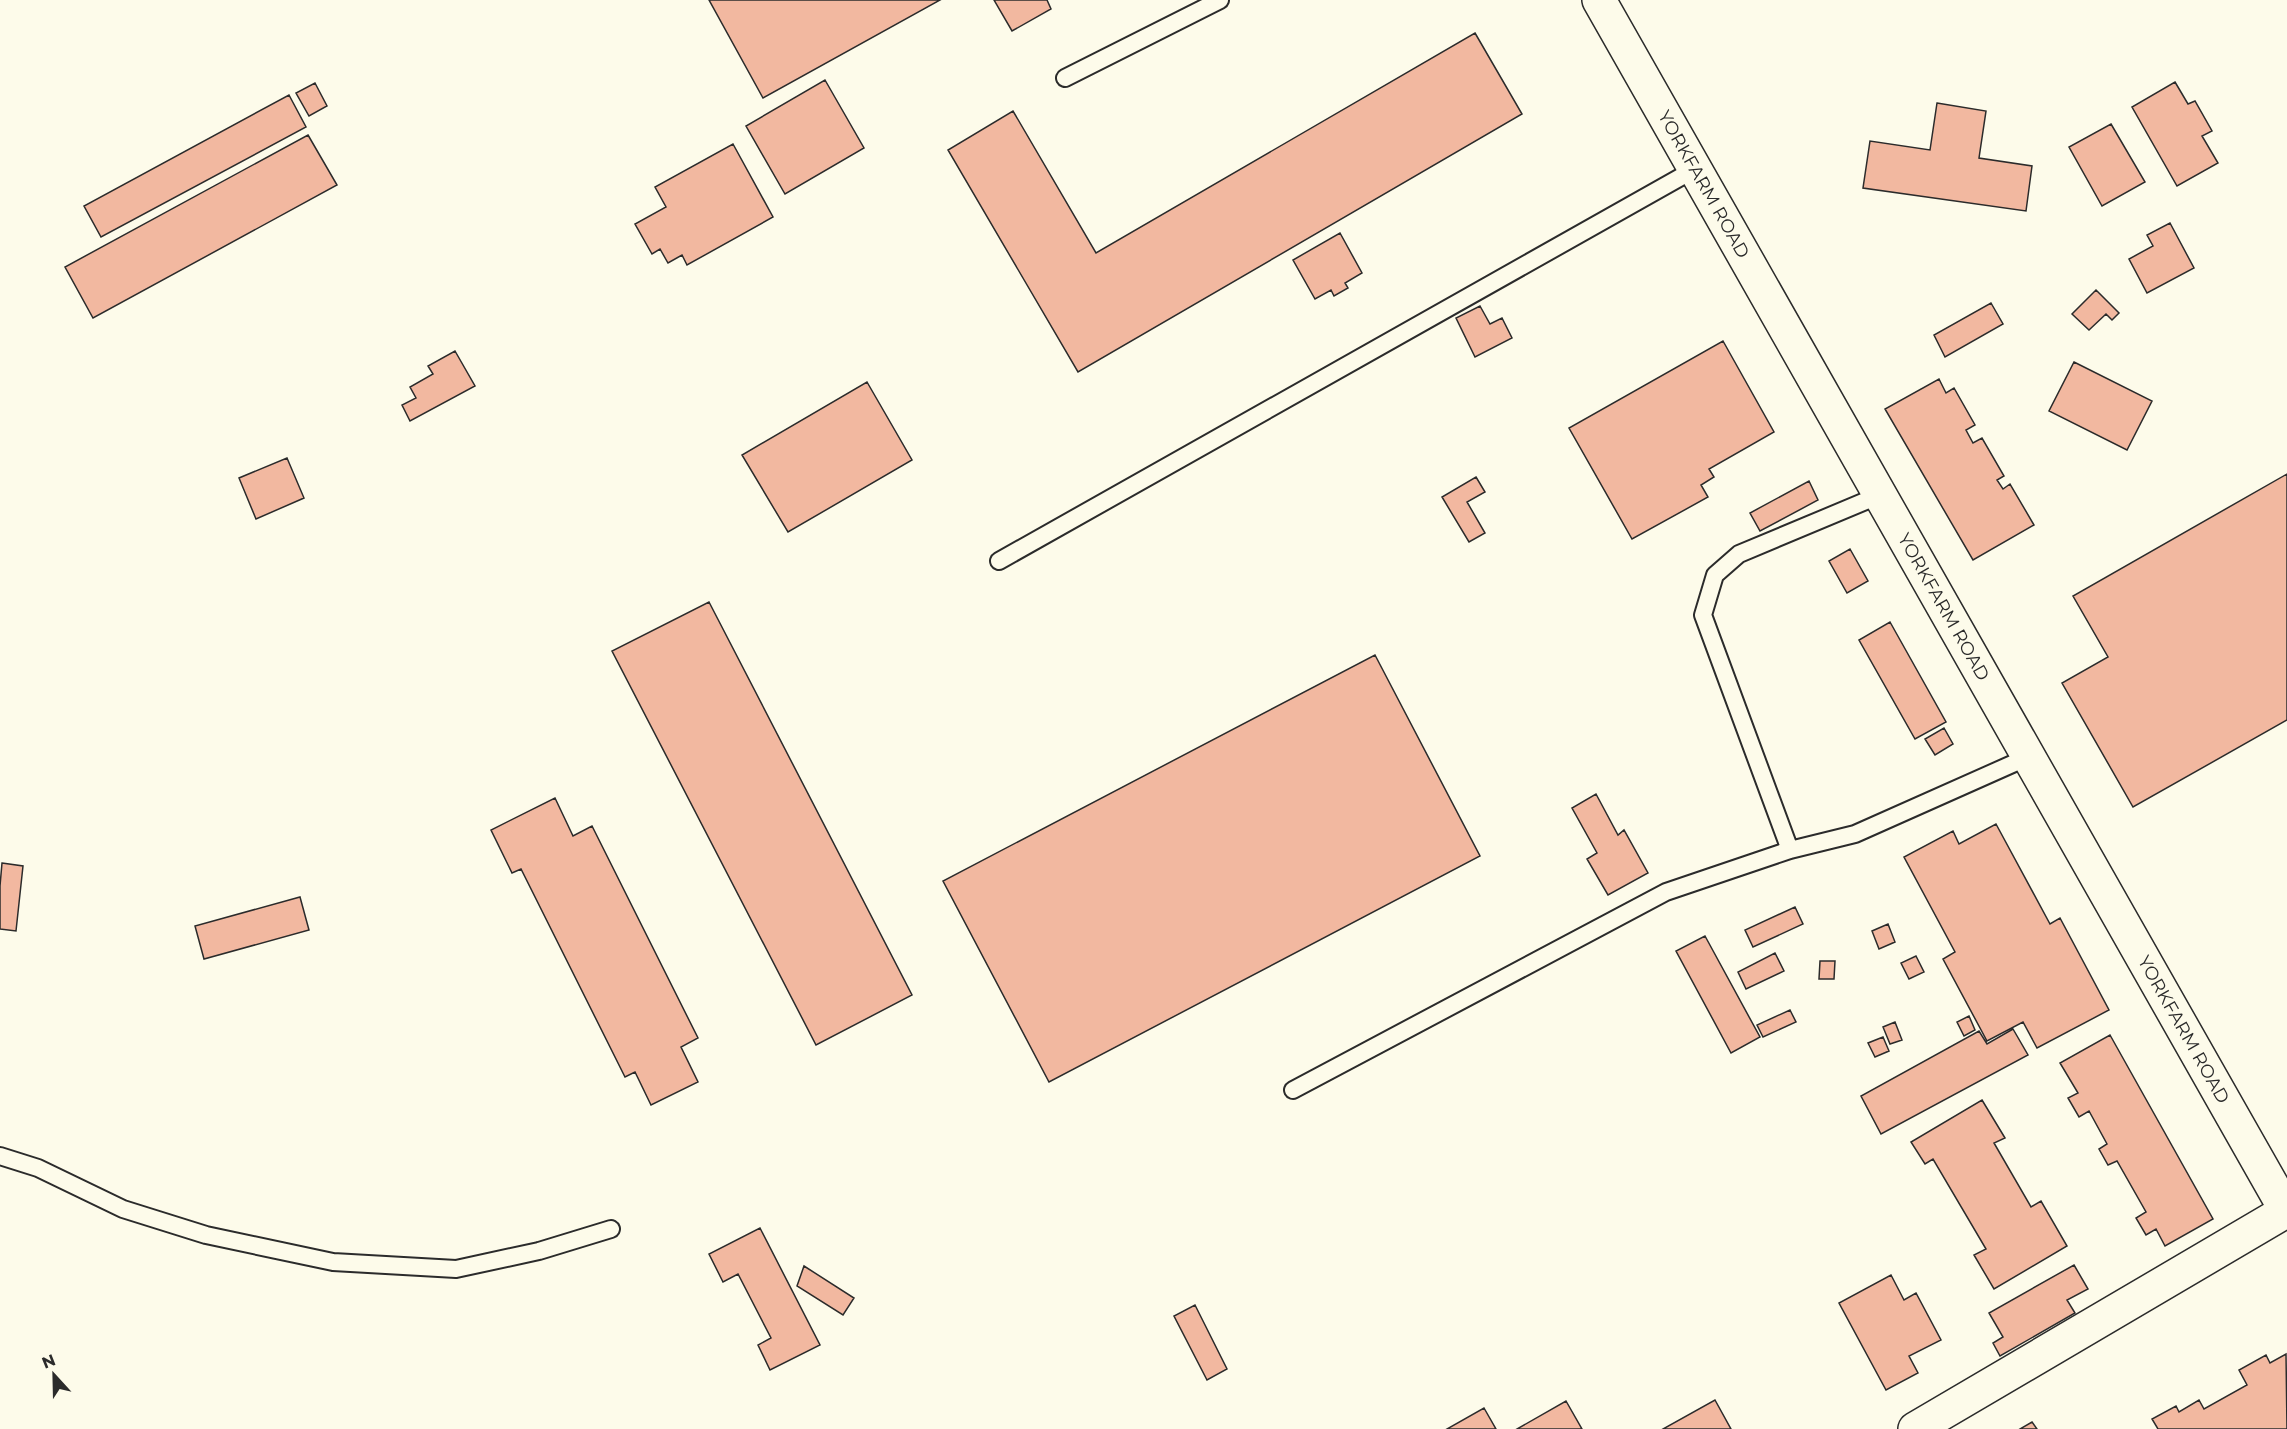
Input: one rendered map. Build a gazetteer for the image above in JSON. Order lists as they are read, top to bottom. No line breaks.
{"streets":{"street":["YORKFARM ROAD"]},"north":"top"}
